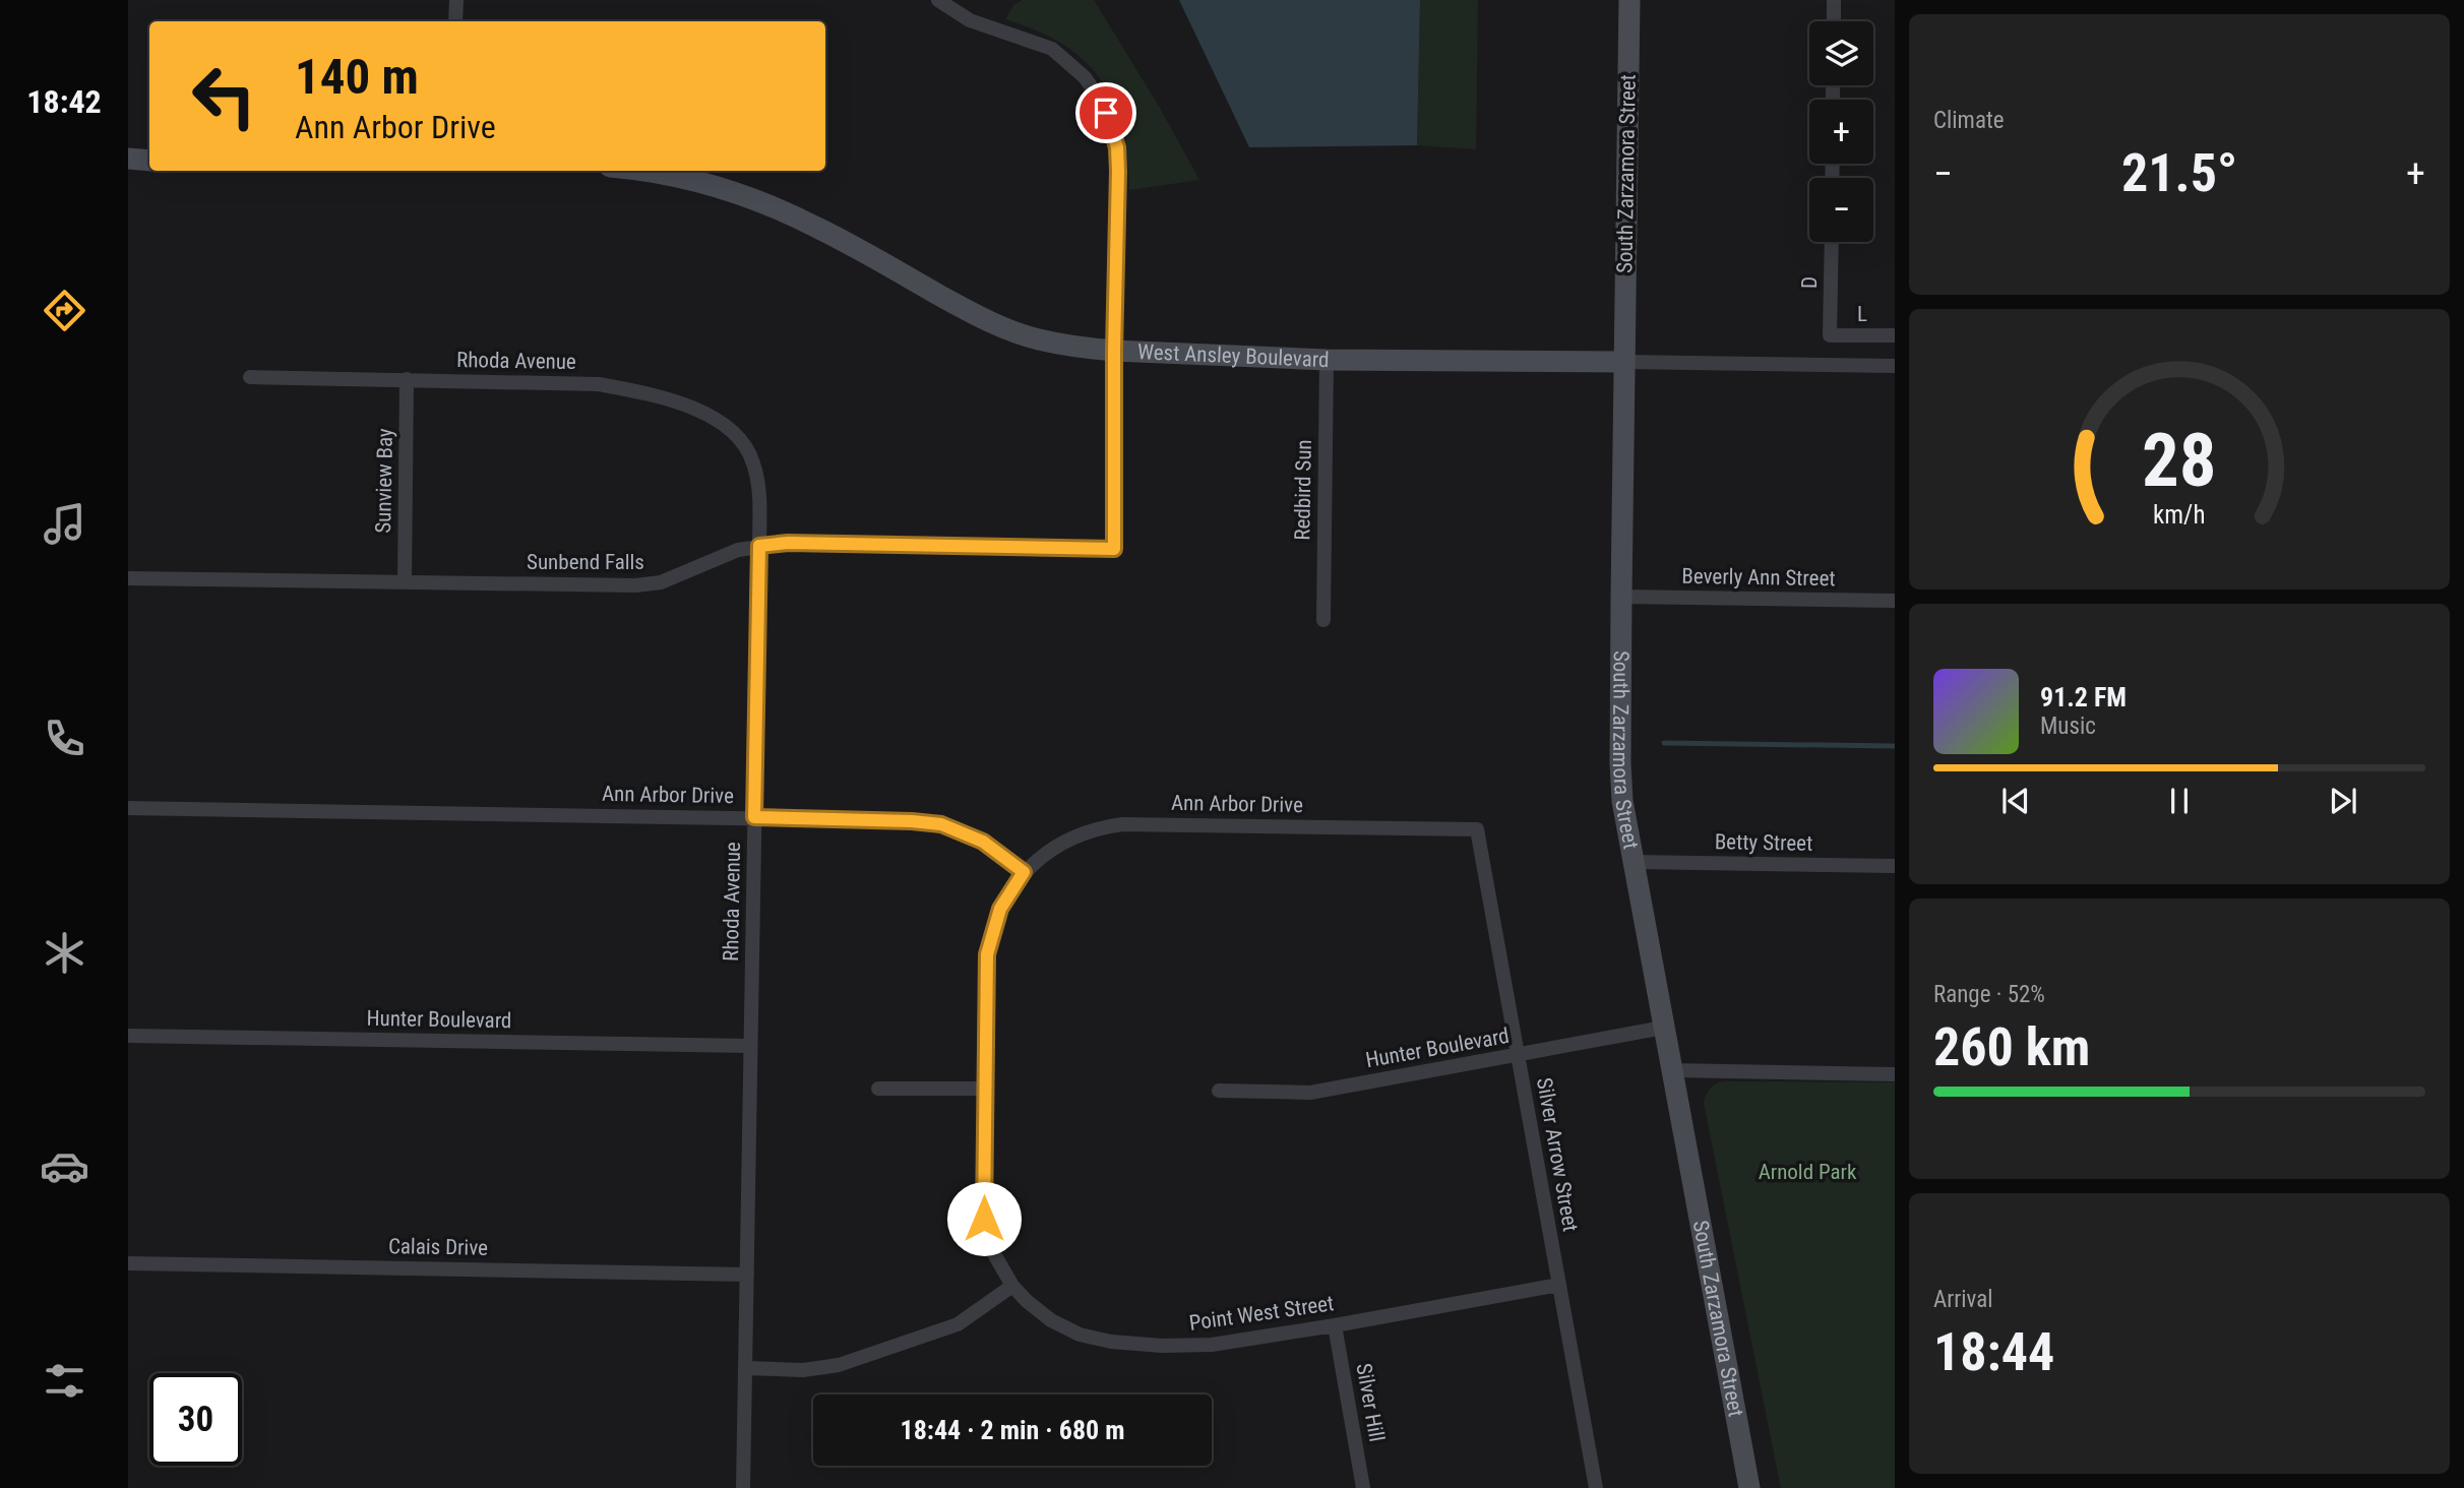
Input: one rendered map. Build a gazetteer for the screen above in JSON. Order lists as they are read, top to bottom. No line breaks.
{"streets":{"main road":["South Zarzamora Street","West Ansley Boulevard"],"street":["D","L","Rhoda Avenue","Sunview Bay","Redbird Sun","Sunbend Falls","Beverly Ann Street","Ann Arbor Drive","Betty Street","Hunter Boulevard","Silver Arrow Street","Calais Drive","Point West Street","Silver Hill"]},"crossings":[["South Zarzamora Street","West Ansley Boulevard"],["South Zarzamora Street","Beverly Ann Street"],["South Zarzamora Street","Betty Street"],["South Zarzamora Street","Hunter Boulevard"],["D","L"],["West Ansley Boulevard","Redbird Sun"],["West Ansley Boulevard","Sunbend Falls"],["Rhoda Avenue","Sunview Bay"],["Rhoda Avenue","Sunbend Falls"],["Rhoda Avenue","Ann Arbor Drive"],["Rhoda Avenue","Hunter Boulevard"],["Rhoda Avenue","Calais Drive"],["Sunview Bay","Sunbend Falls"],["Ann Arbor Drive","Silver Arrow Street"],["Ann Arbor Drive","Point West Street"],["Hunter Boulevard","Silver Arrow Street"],["Silver Arrow Street","Point West Street"],["Point West Street","Silver Hill"]],"parks":["Arnold Park"],"page":{"tabs":"18:42","tile":["Climate",["Range · 52%","260 km"],["Arrival","18:44"]],"map_buttons":["+","−"],"turn":["140 m","Ann Arbor Drive"],"heat":["−","21.5°","+"],"song":["91.2 FM","Music"],"limit":"30","trip":"18:44 · 2 min · 680 m","gauge":["28","km/h"]}}
